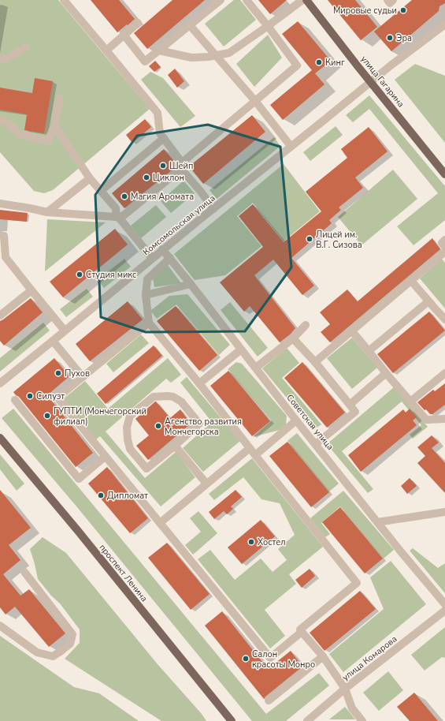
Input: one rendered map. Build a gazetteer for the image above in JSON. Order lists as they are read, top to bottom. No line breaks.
{"streets":{"main road":["улица Гагарина","проспект Ленина"],"street":["Комсомольская улица","Советская улица","улица Комарова"]},"crossings":[["улица Гагарина","Комсомольская улица"],["Комсомольская улица","Советская улица"]],"places":["Мировые судьи","Эра","Кинг","Шейп","Циклон","Магия Аромата","Лицей им. В.Г. Сизова","Студия микс","Пухов","Силуэт","ГУПТИ (Мончегорский филиал)","Агенство развития Мончегорска","Дипломат","Хостел","Салон красоты Монро"]}
